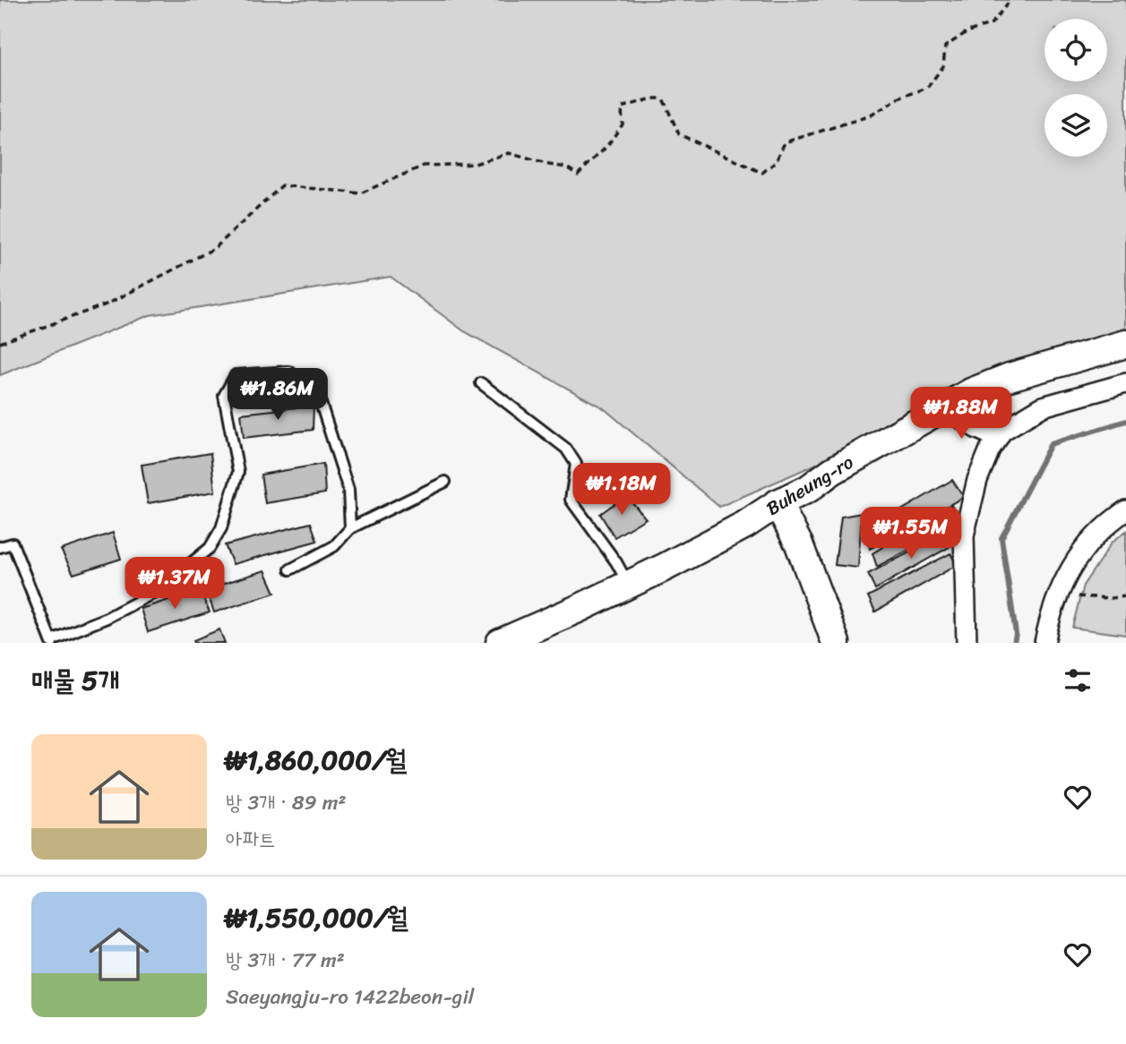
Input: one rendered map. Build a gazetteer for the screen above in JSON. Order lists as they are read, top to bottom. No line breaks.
{"streets":{"main road":["Buheung-ro"]},"page":{"price":["₩1.86M","₩1.88M","₩1.18M","₩1.55M","₩1.37M"],"heading":"매물 5개","list":[{"name":"₩1,860,000/월","note":"방 3개 · 89 m² · 아파트"},{"name":"₩1,550,000/월","note":"방 3개 · 77 m² · Saeyangju-ro 1422beon-gil"}]}}
